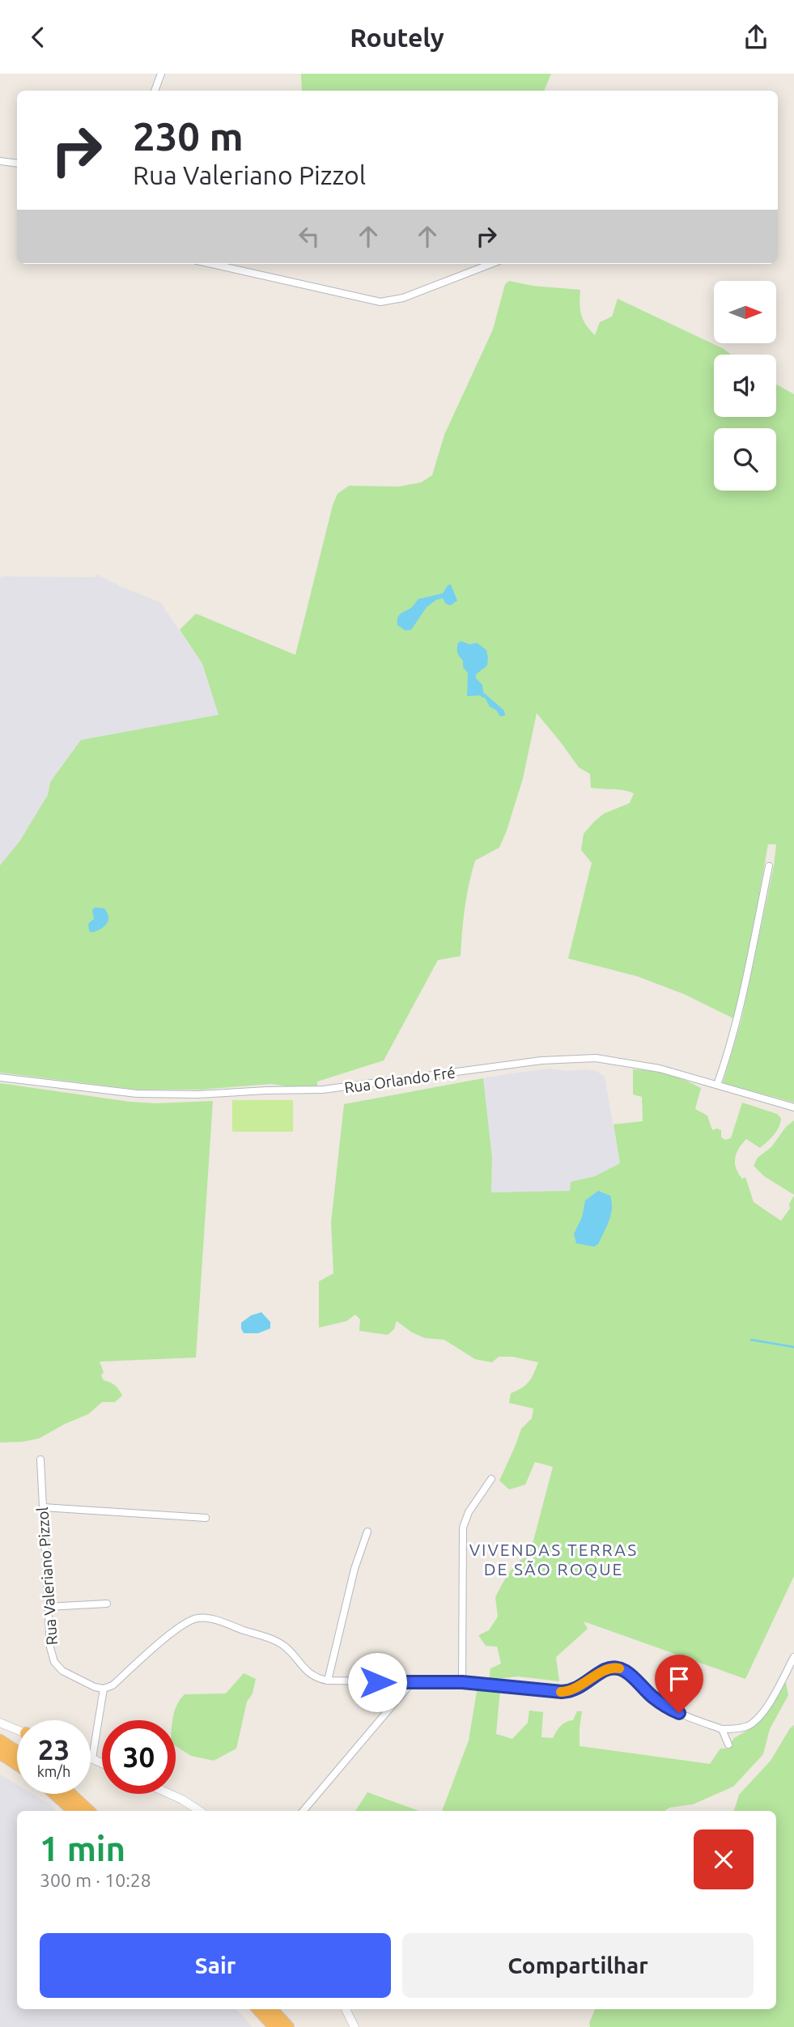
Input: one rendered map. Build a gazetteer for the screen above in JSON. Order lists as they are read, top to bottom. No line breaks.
{"streets":{"street":["Rua Orlando Fré","Rua Valeriano Pizzol"]},"districts":["VIVENDAS TERRAS DE SÃO ROQUE"],"north":"right","page":{"header":"Routely","turn":["230 m","Rua Valeriano Pizzol"],"speed":"23 km/h","limit":"30","heading":["1 min","300 m · 10:28"],"buttons":["Sair","Compartilhar"]}}
